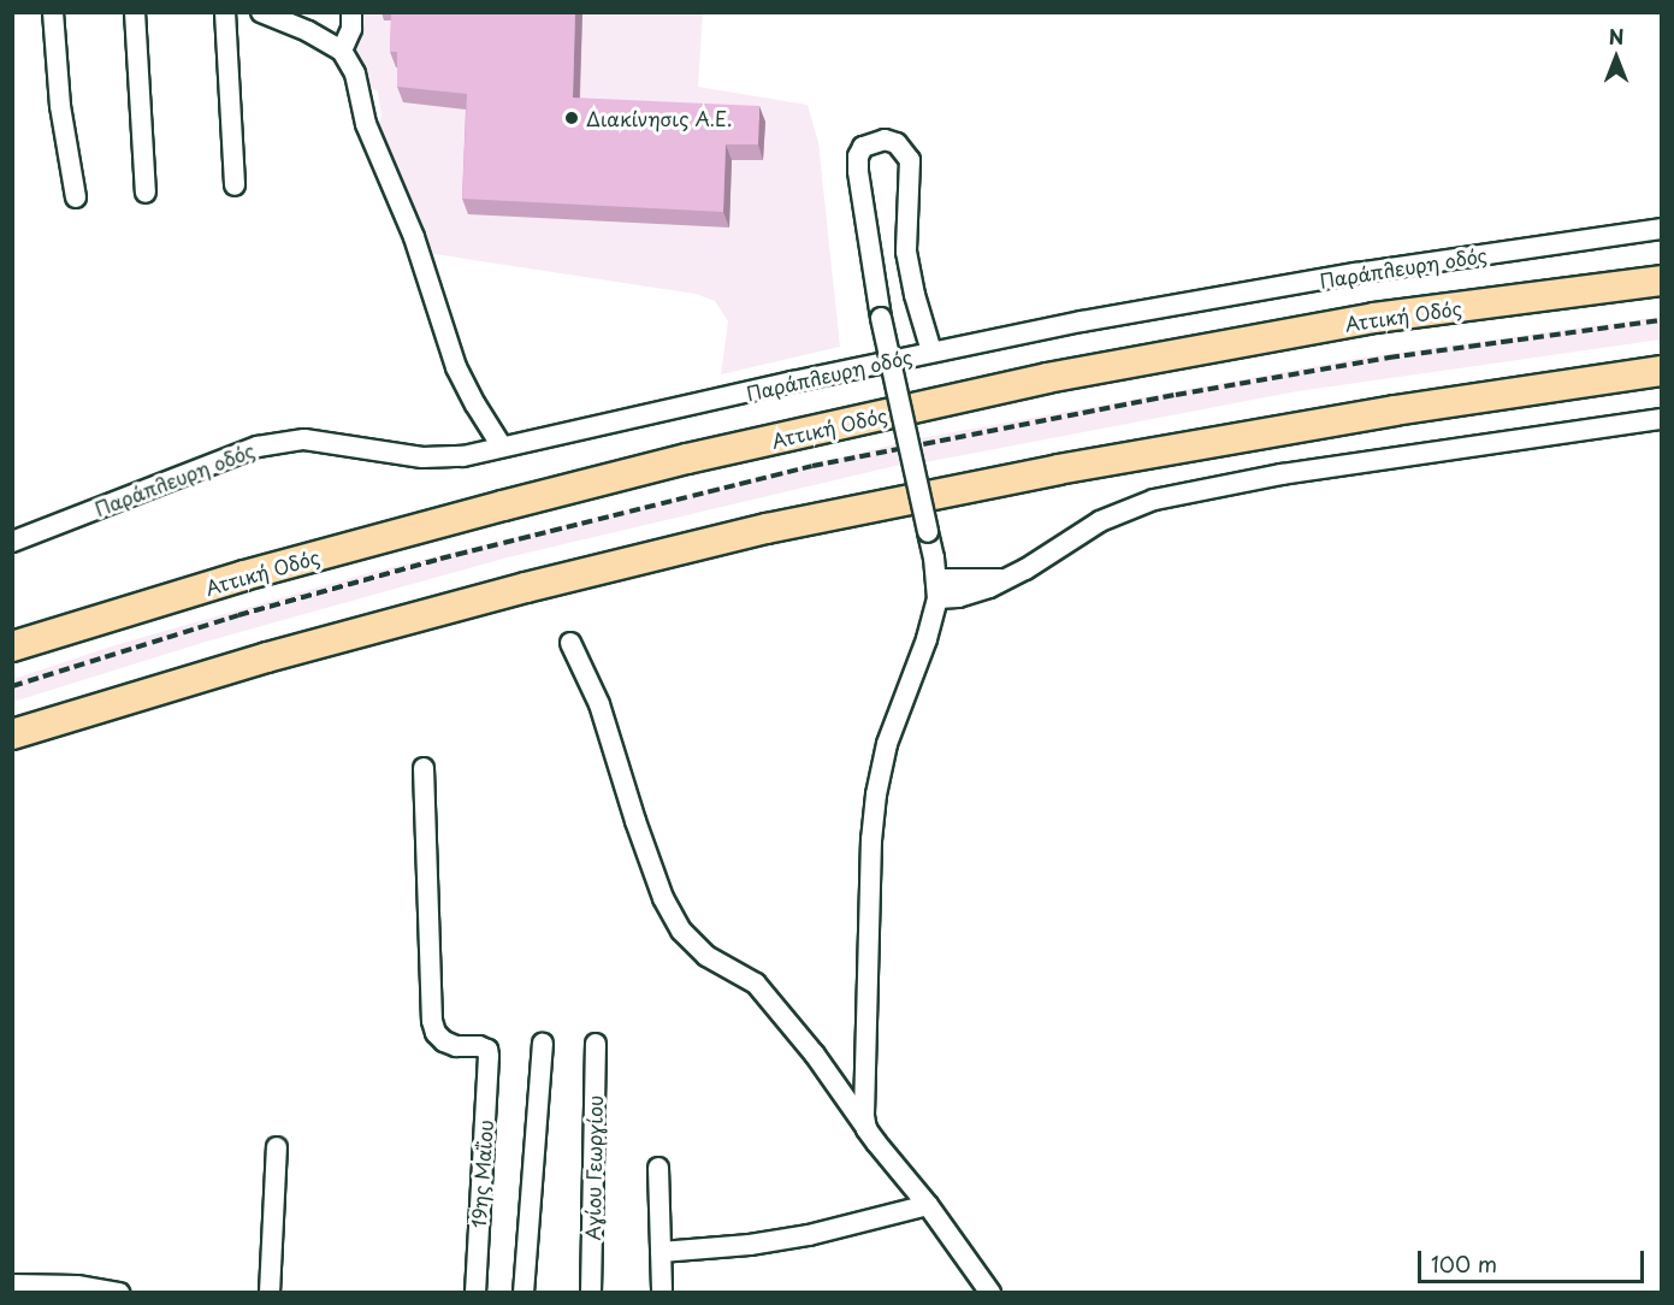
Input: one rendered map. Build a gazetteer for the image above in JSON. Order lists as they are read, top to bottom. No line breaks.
{"streets":{"highway":["Αττική Οδός"],"street":["Παράπλευρη οδός","Αγίου Γεωργίου","19ης Μαΐου"]},"places":["Διακίνησις Α.Ε."],"scale_bar":"100 m","north":"top"}
